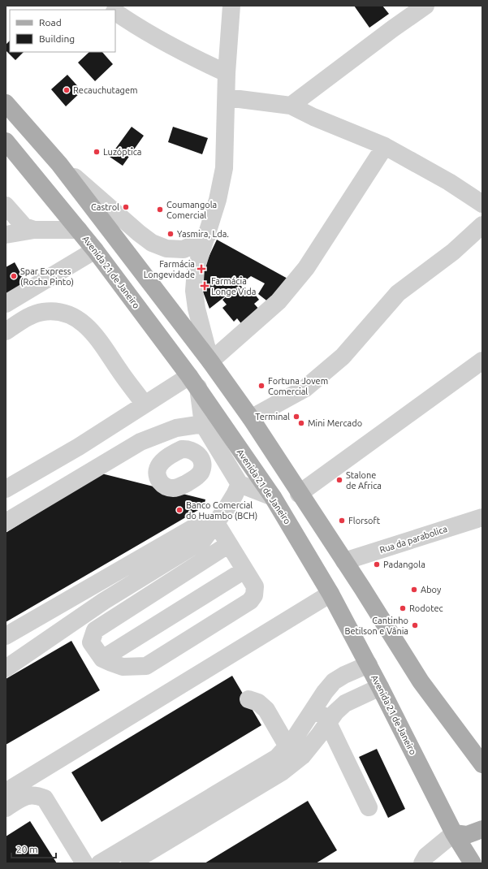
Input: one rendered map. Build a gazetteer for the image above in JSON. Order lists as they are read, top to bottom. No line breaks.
{"streets":{"main road":["Avenida 21 de Janeiro"],"street":["Rua da parabolica"]},"places":{"other":["Recauchutagem","Luzóptica","Castrol","Coumangola Comercial","Yasmira, Lda.","Spar Express (Rocha Pinto)","Fortuna Jovem Comercial","Terminal","Mini Mercado","Stalone de Africa","Banco Comercial do Huambo (BCH)","Florsoft","Padangola","Aboy","Rodotec","Cantinho Betilson e Vânia"],"health":["Farmácia Longevidade","Farmácia Longe Vida"]},"legend":["Road","Building"],"scale_bar":"20 m"}
